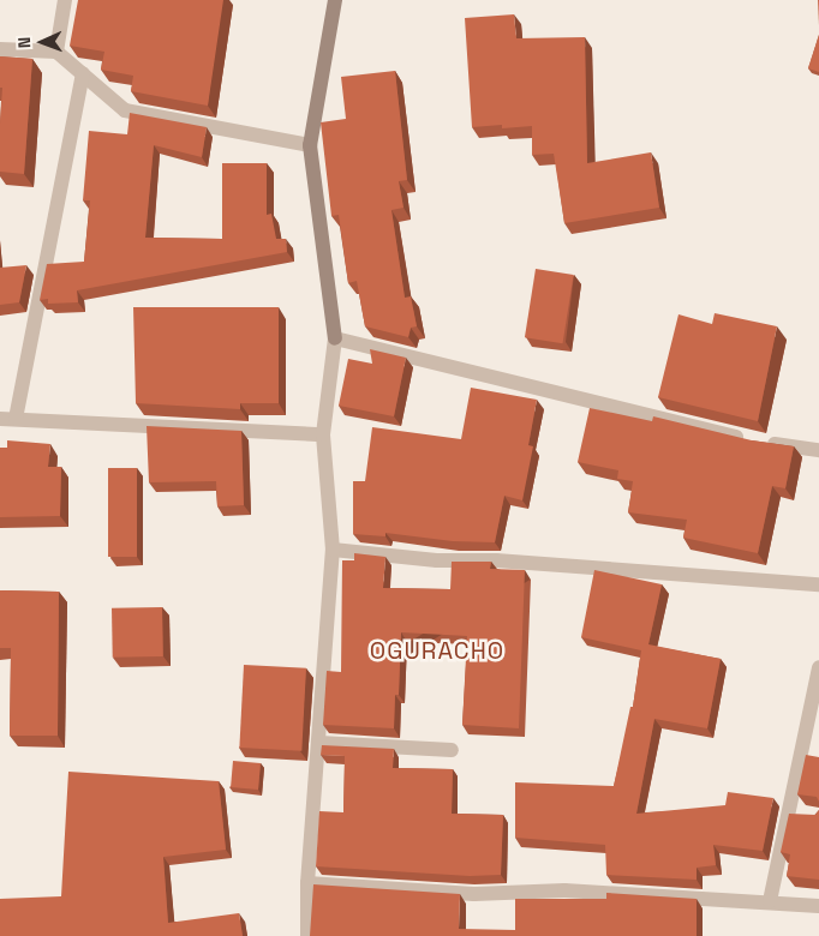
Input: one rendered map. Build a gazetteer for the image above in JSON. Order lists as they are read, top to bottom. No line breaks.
{"districts":["OGURACHO"],"north":"left"}
